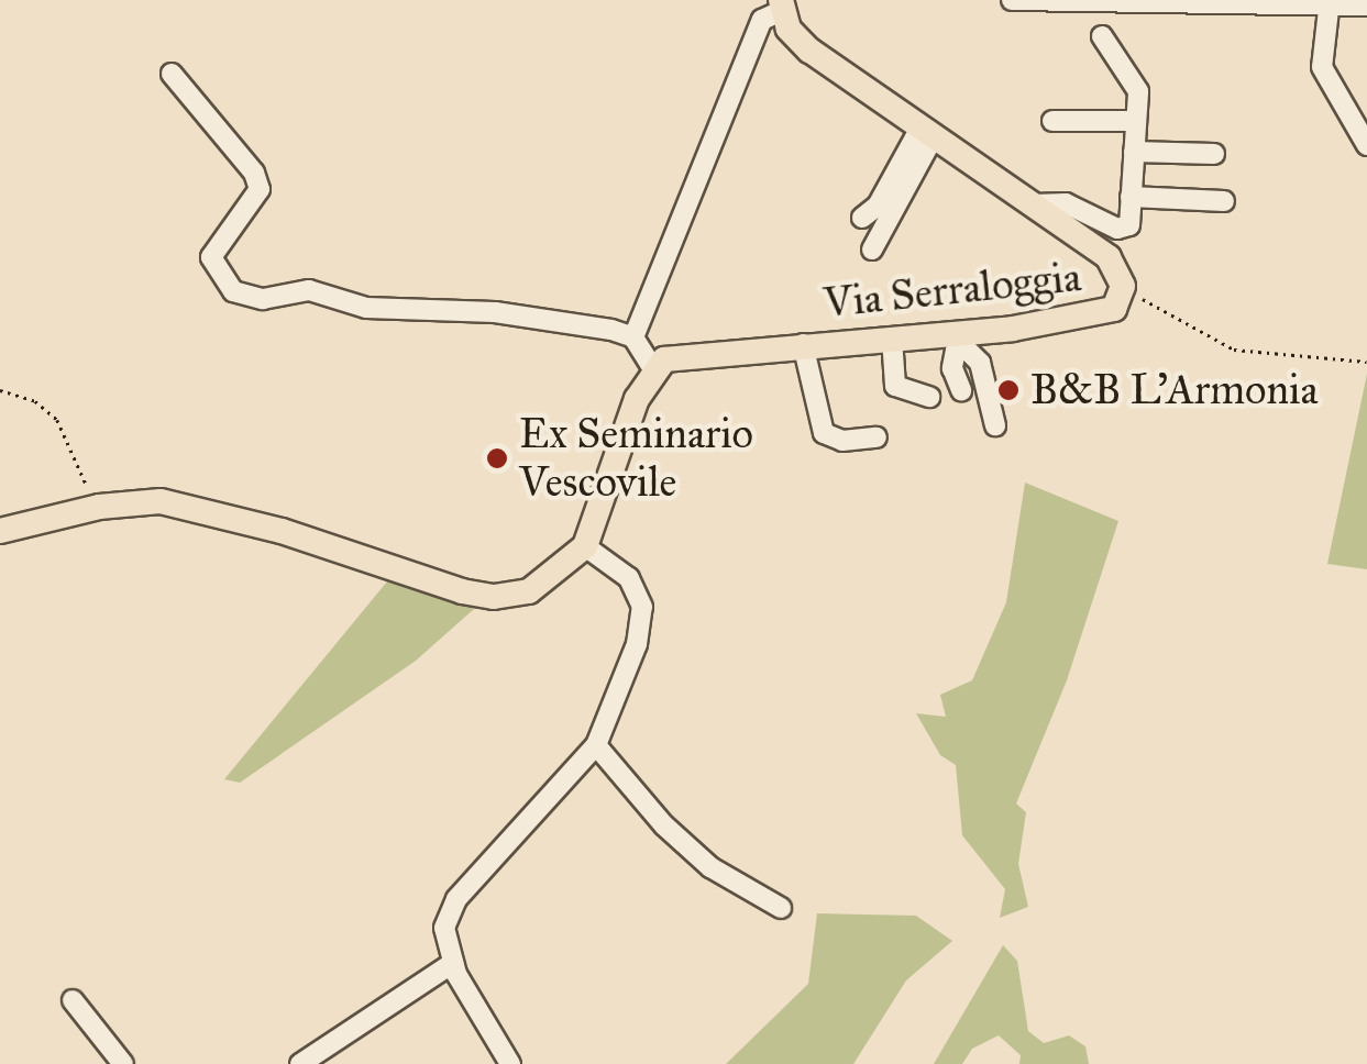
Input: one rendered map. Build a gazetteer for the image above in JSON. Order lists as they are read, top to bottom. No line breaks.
{"streets":{"main road":["Via Serraloggia"]},"places":["B&B L'Armonia","Ex Seminario Vescovile"]}
